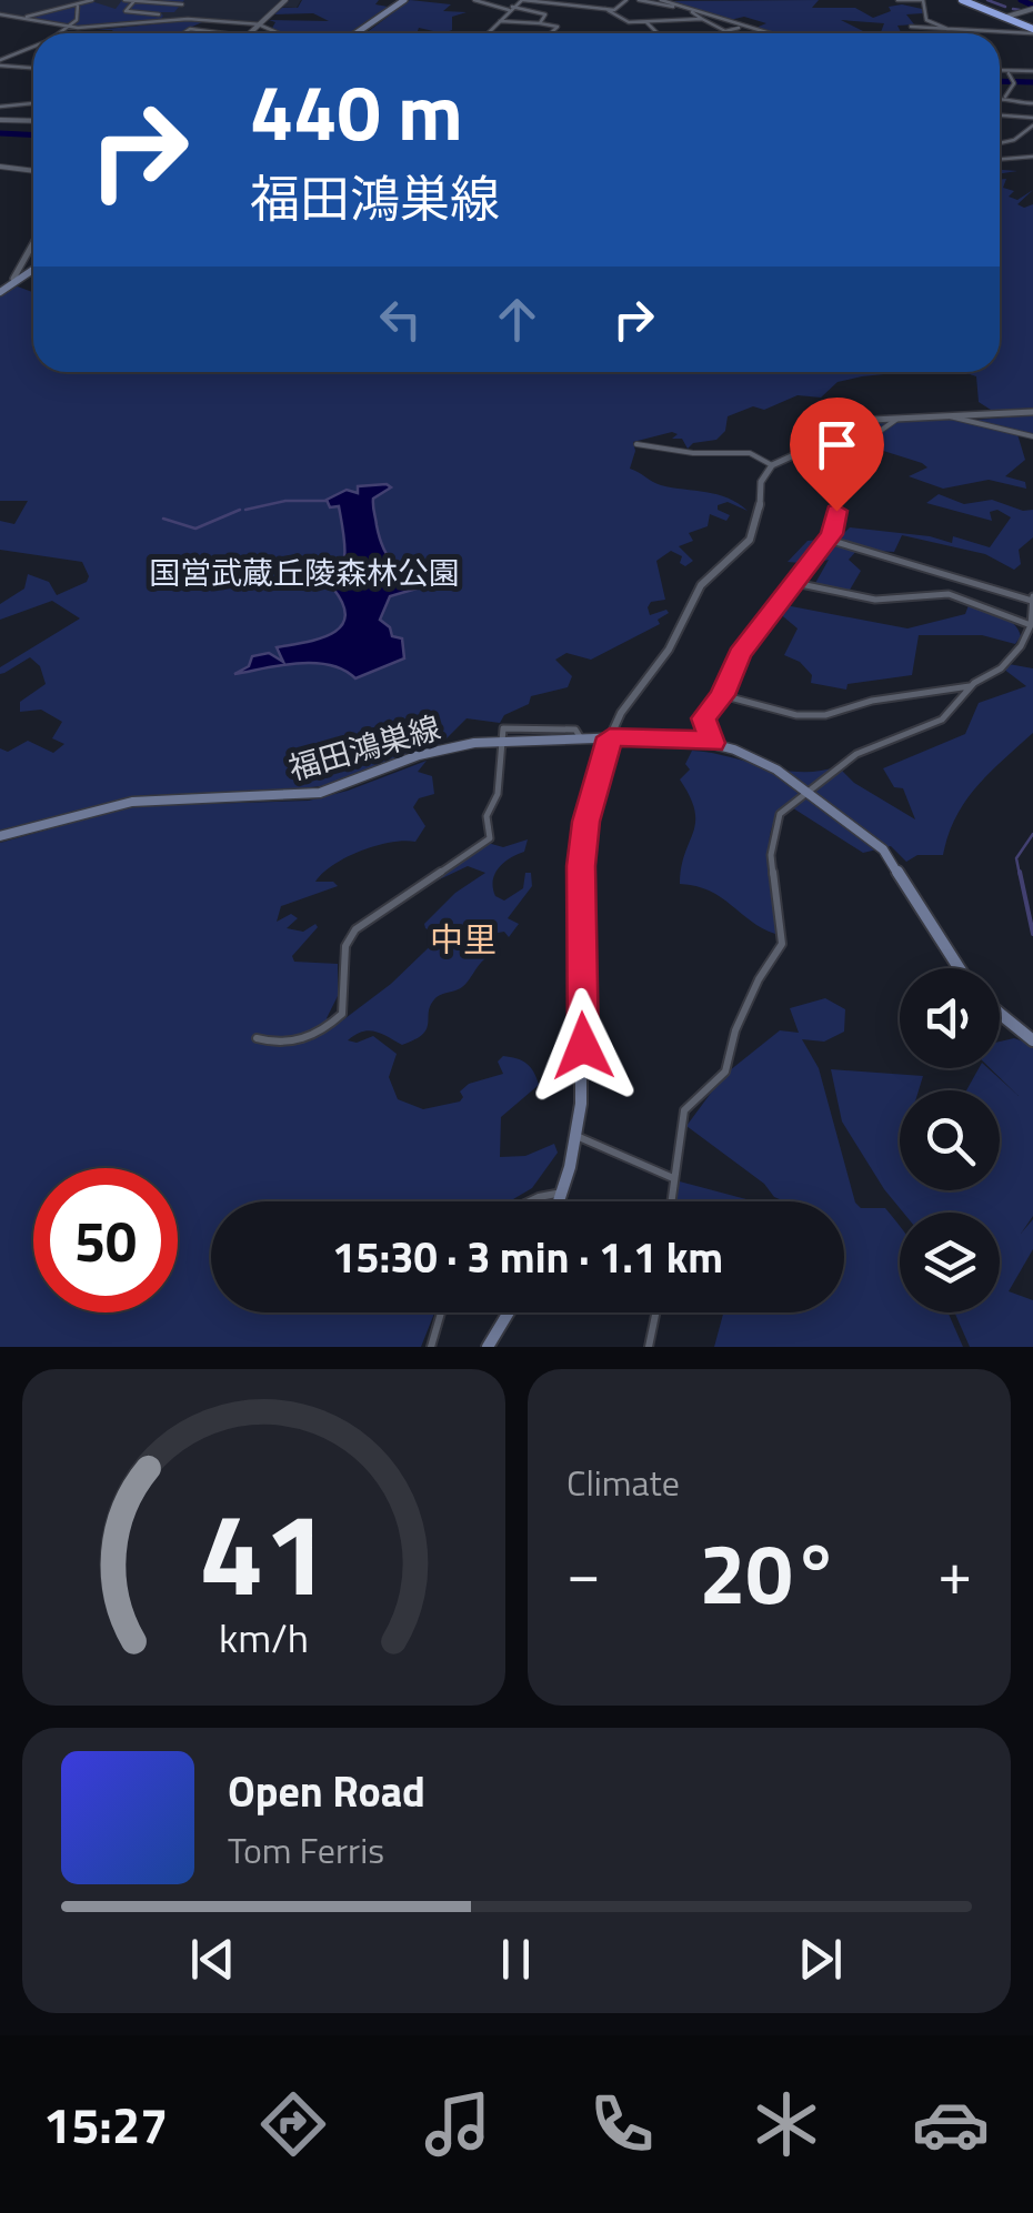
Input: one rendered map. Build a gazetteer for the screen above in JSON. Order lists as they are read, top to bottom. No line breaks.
{"streets":{"main road":["福田鴻巣線"]},"districts":["中里"],"parks":["国営武蔵丘陵森林公園"],"page":{"turn":["440 m","福田鴻巣線"],"limit":"50","trip":"15:30 · 3 min · 1.1 km","tile":"Climate","heat":["−","20°","+"],"song":["Open Road","Tom Ferris"],"tabs":"15:27","gauge":["41","km/h"]}}
